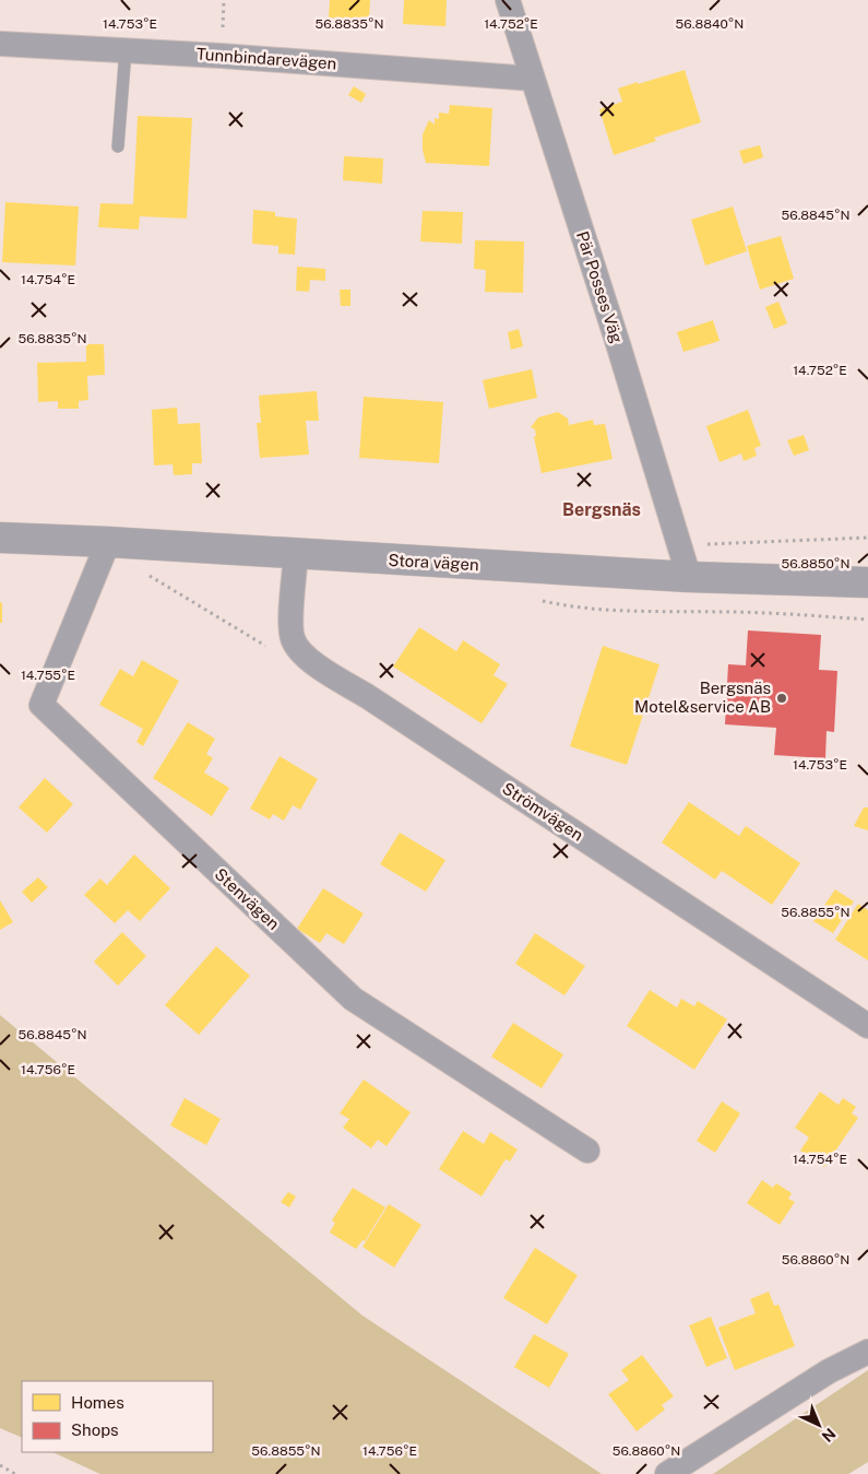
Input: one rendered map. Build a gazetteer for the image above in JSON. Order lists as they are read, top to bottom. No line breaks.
{"streets":{"street":["Tunnbindarevägen","Pär Posses Väg","Stora vägen","Strömvägen","Stenvägen"]},"crossings":[["Tunnbindarevägen","Pär Posses Väg"],["Pär Posses Väg","Stora vägen"],["Stora vägen","Strömvägen"],["Stora vägen","Stenvägen"]],"districts":["Bergsnäs"],"places":["Bergsnäs Motel&service AB"],"legend":["Homes","Shops"],"north":"bottom right","coordinates":["56.8835°N","56.8840°N","14.753°E","14.752°E","56.8845°N","14.754°E","56.8850°N","14.755°E","56.8855°N","14.756°E","56.8860°N"]}
